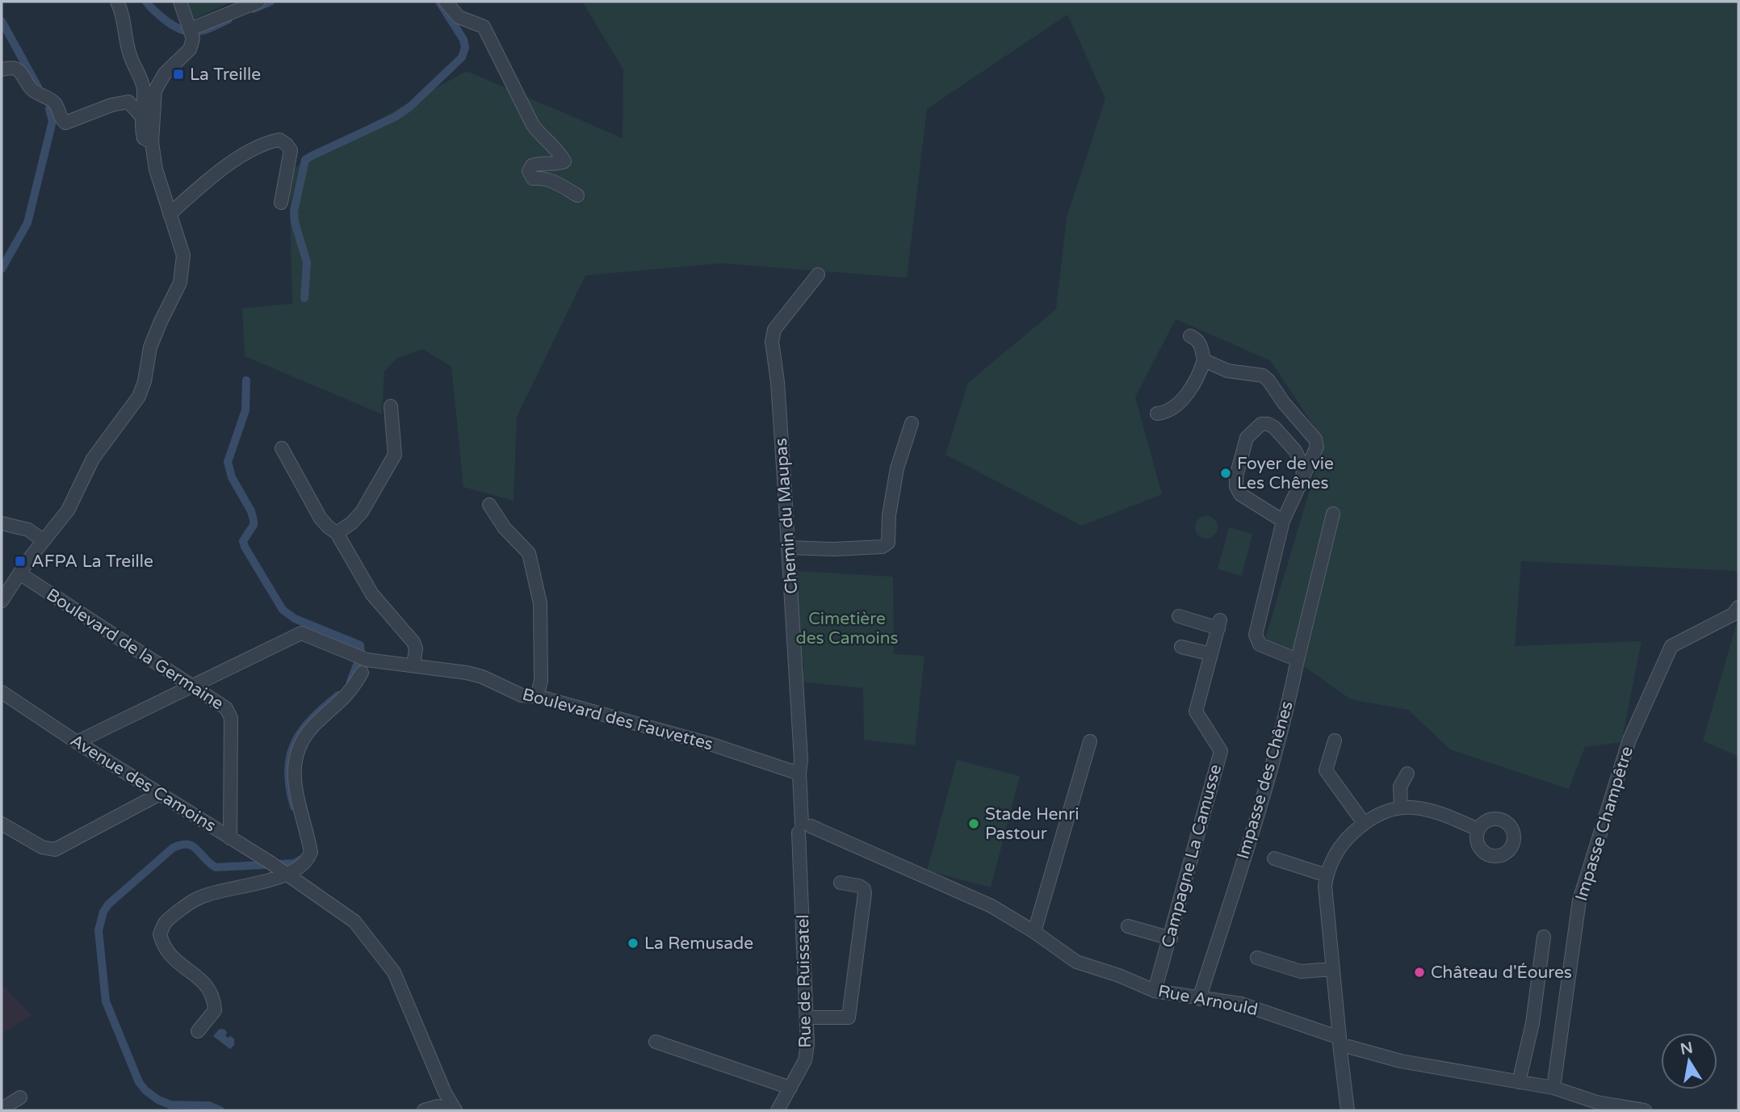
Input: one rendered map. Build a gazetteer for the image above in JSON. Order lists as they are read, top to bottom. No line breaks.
{"streets":{"street":["Chemin du Maupas","Boulevard de la Germaine","Boulevard des Fauvettes","Impasse des Chênes","Avenue des Camoins","Impasse Champêtre","Campagne La Camusse","Rue de Ruissatel","Rue Arnould"]},"crossings":[["Chemin du Maupas","Boulevard des Fauvettes"],["Boulevard de la Germaine","Boulevard des Fauvettes"],["Boulevard de la Germaine","Avenue des Camoins"],["Boulevard des Fauvettes","Avenue des Camoins"],["Impasse des Chênes","Rue Arnould"],["Impasse Champêtre","Rue Arnould"],["Campagne La Camusse","Rue Arnould"],["Rue de Ruissatel","Rue Arnould"]],"parks":["Cimetière des Camoins"],"places":{"transit":["La Treille","AFPA La Treille"],"other":["Foyer de vie Les Chênes","Stade Henri Pastour","La Remusade","Château d'Éoures"]},"north":"top"}
